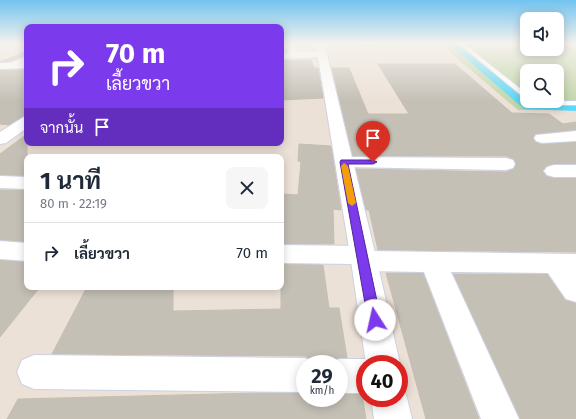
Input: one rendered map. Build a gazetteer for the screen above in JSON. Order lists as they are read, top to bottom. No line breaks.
{"page":{"turn":["70 m","เลี้ยวขวา"],"then":"จากนั้น","heading":["1 นาที","80 m · 22:19"],"list":[{"name":"เลี้ยวขวา","value":"70 m"}],"speed":"29 km/h","limit":"40"}}
